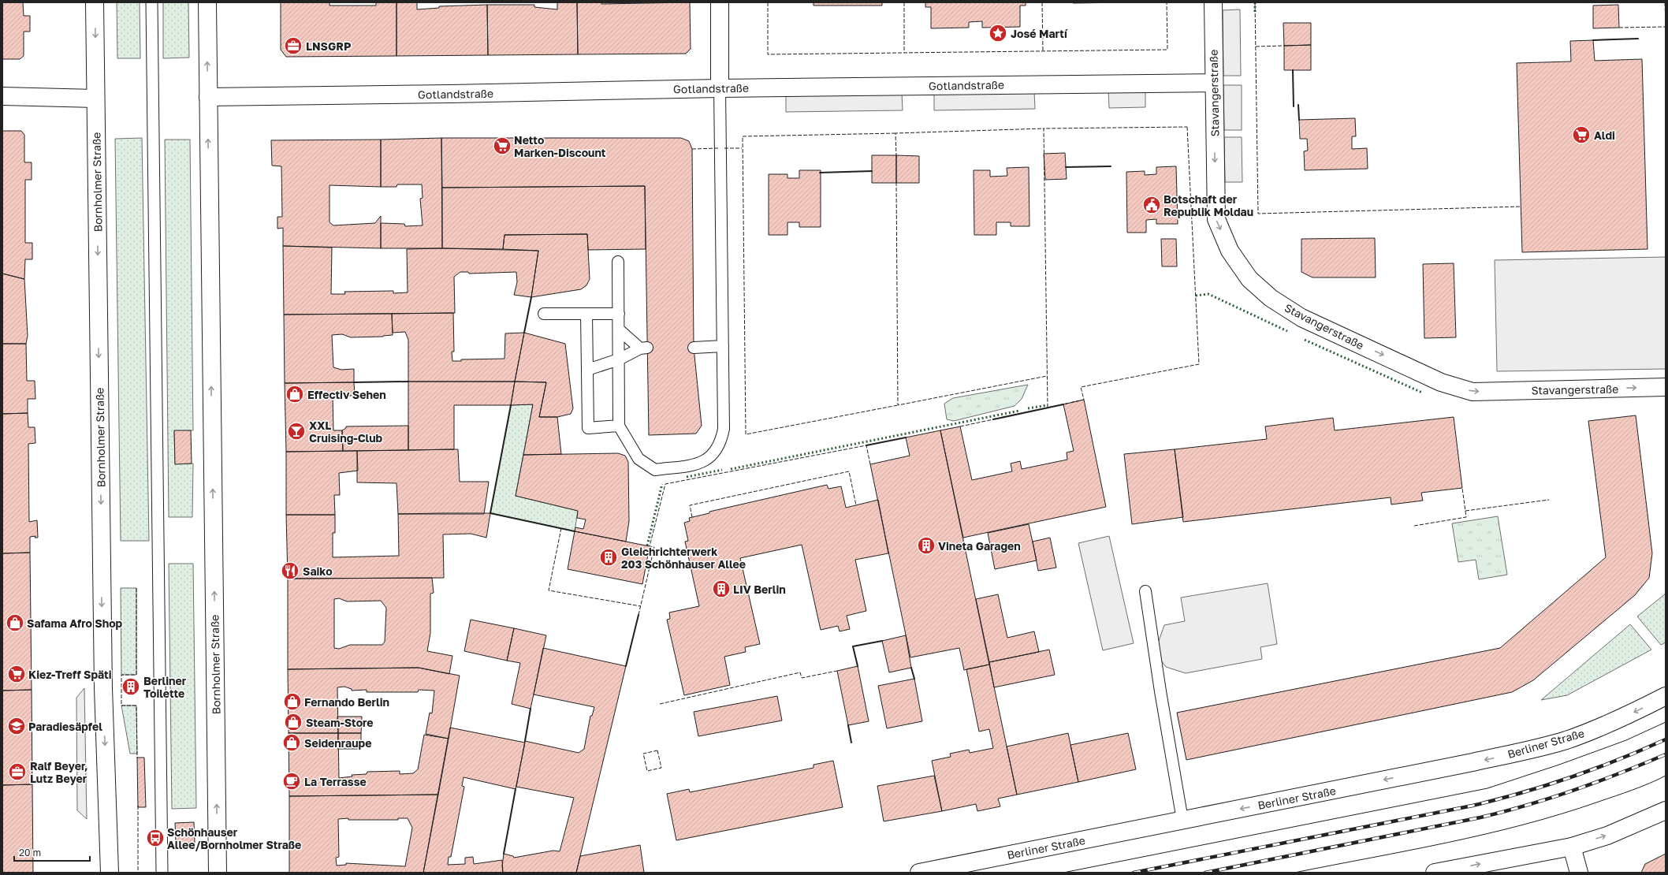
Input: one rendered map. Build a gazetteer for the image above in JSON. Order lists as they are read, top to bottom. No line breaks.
{"streets":{"main road":["Gotlandstraße","Stavangerstraße","Bornholmer Straße","Berliner Straße"]},"crossings":[["Gotlandstraße","Stavangerstraße"],["Gotlandstraße","Bornholmer Straße"]],"one_way":["Stavangerstraße"],"places":{"place":["José Martí"],"office":["LNSGRP","Ralf Beyer, Lutz Beyer"],"supermarket":["Aldi","Netto Marken-Discount","Kiez-Treff Späti"],"public building":["Botschaft der Republik Moldau"],"shop":["Effectiv Sehen","Safama Afro Shop","Fernando Berlin","Steam-Store","Seidenraupe"],"bar":["XXL Cruising-Club"],"building":["Vineta Garagen","Gleichrichterwerk 203 Schönhauser Allee","LIV Berlin","Berliner Toilette"],"restaurant":["Saiko"],"school or university":["Paradiesäpfel"],"cafe":["La Terrasse"],"bus stop":["Schönhauser Allee/Bornholmer Straße"]},"scale_bar":"20 m"}
